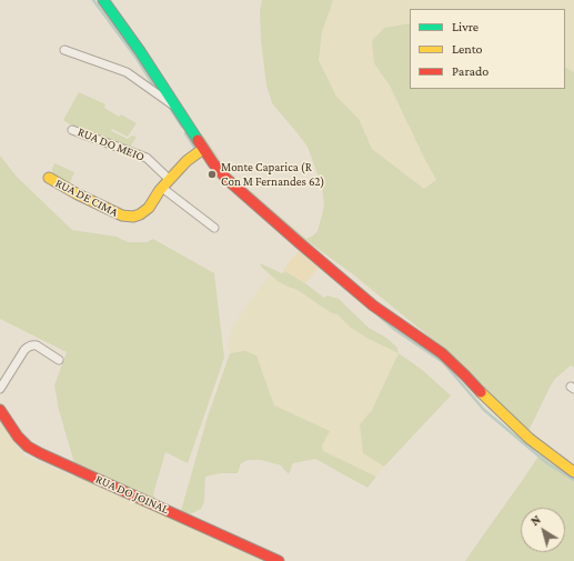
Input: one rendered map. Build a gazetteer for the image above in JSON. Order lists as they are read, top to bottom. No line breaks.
{"streets":{"street":["RUA DO MEIO","RUA DE CIMA","RUA DO JOINAL"]},"crossings":[["RUA DO MEIO","RUA DE CIMA"]],"places":["Monte Caparica (R Con M Fernandes 62)"],"legend":["Livre","Lento","Parado"],"north":"top left"}
